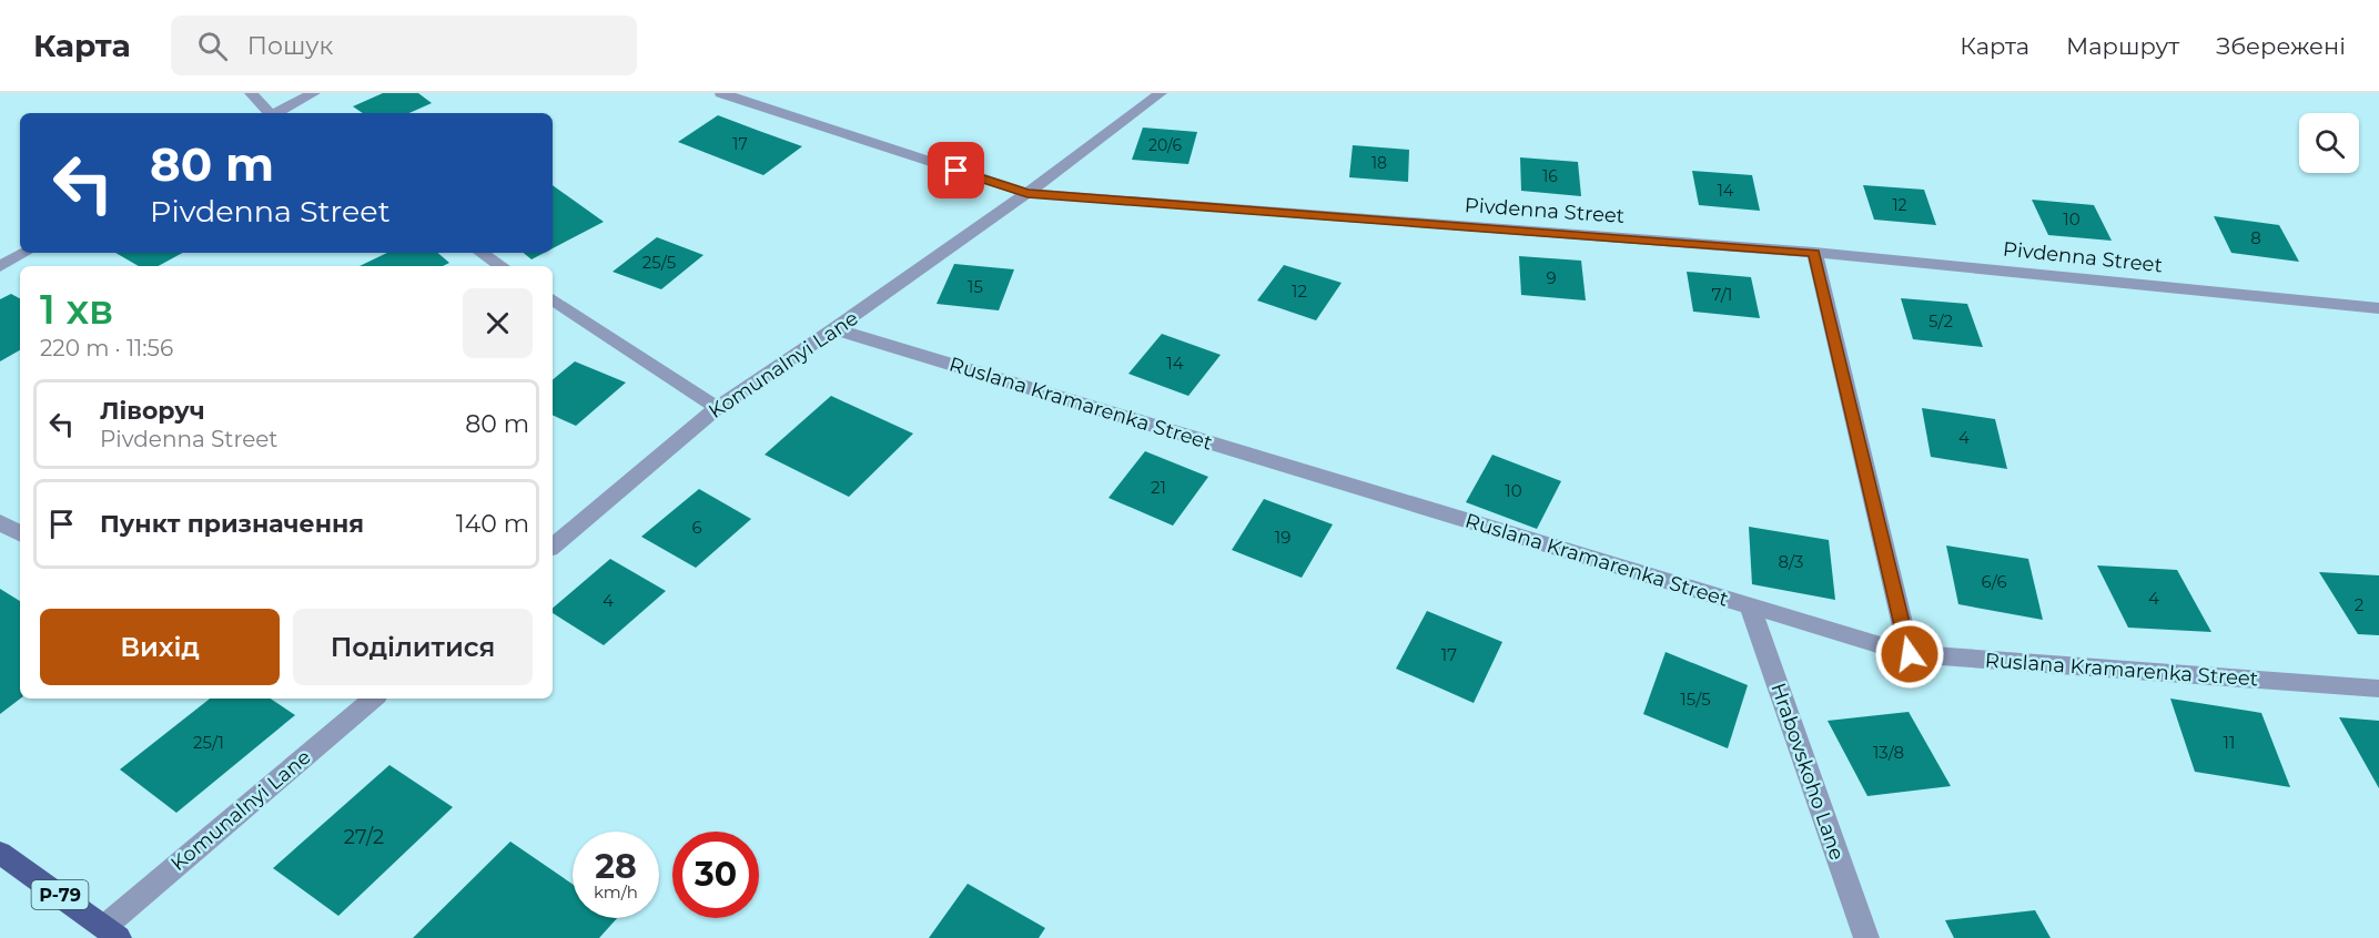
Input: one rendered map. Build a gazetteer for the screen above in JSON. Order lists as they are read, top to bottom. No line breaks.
{"streets":{"main road":["Р-79"],"street":["Pivdenna Street","Komunalnyi Lane","Ruslana Kramarenka Street","Hrabovskoho Lane"]},"crossings":[["Pivdenna Street","Komunalnyi Lane"],["Komunalnyi Lane","Ruslana Kramarenka Street"],["Komunalnyi Lane","Р-79"],["Ruslana Kramarenka Street","Hrabovskoho Lane"]],"house_numbers":["17","20/6","18","16","14","12","10","8","25/5","9","15","12","7/1","5/2","14","4","21","10","6","19","8/3","6/6","4","4","2","17","15/5","25/1","11","13/8","27/2"],"page":{"header":"Карта","search":"Пошук","nav":["Карта","Маршрут","Збережені"],"turn":["80 m","Pivdenna Street"],"heading":["1 хв","220 m · 11:56"],"list":[{"name":"Ліворуч","note":"Pivdenna Street","value":"80 m"},{"name":"Пункт призначення","value":"140 m"}],"buttons":["Вихід","Поділитися"],"speed":"28 km/h","limit":"30"}}
